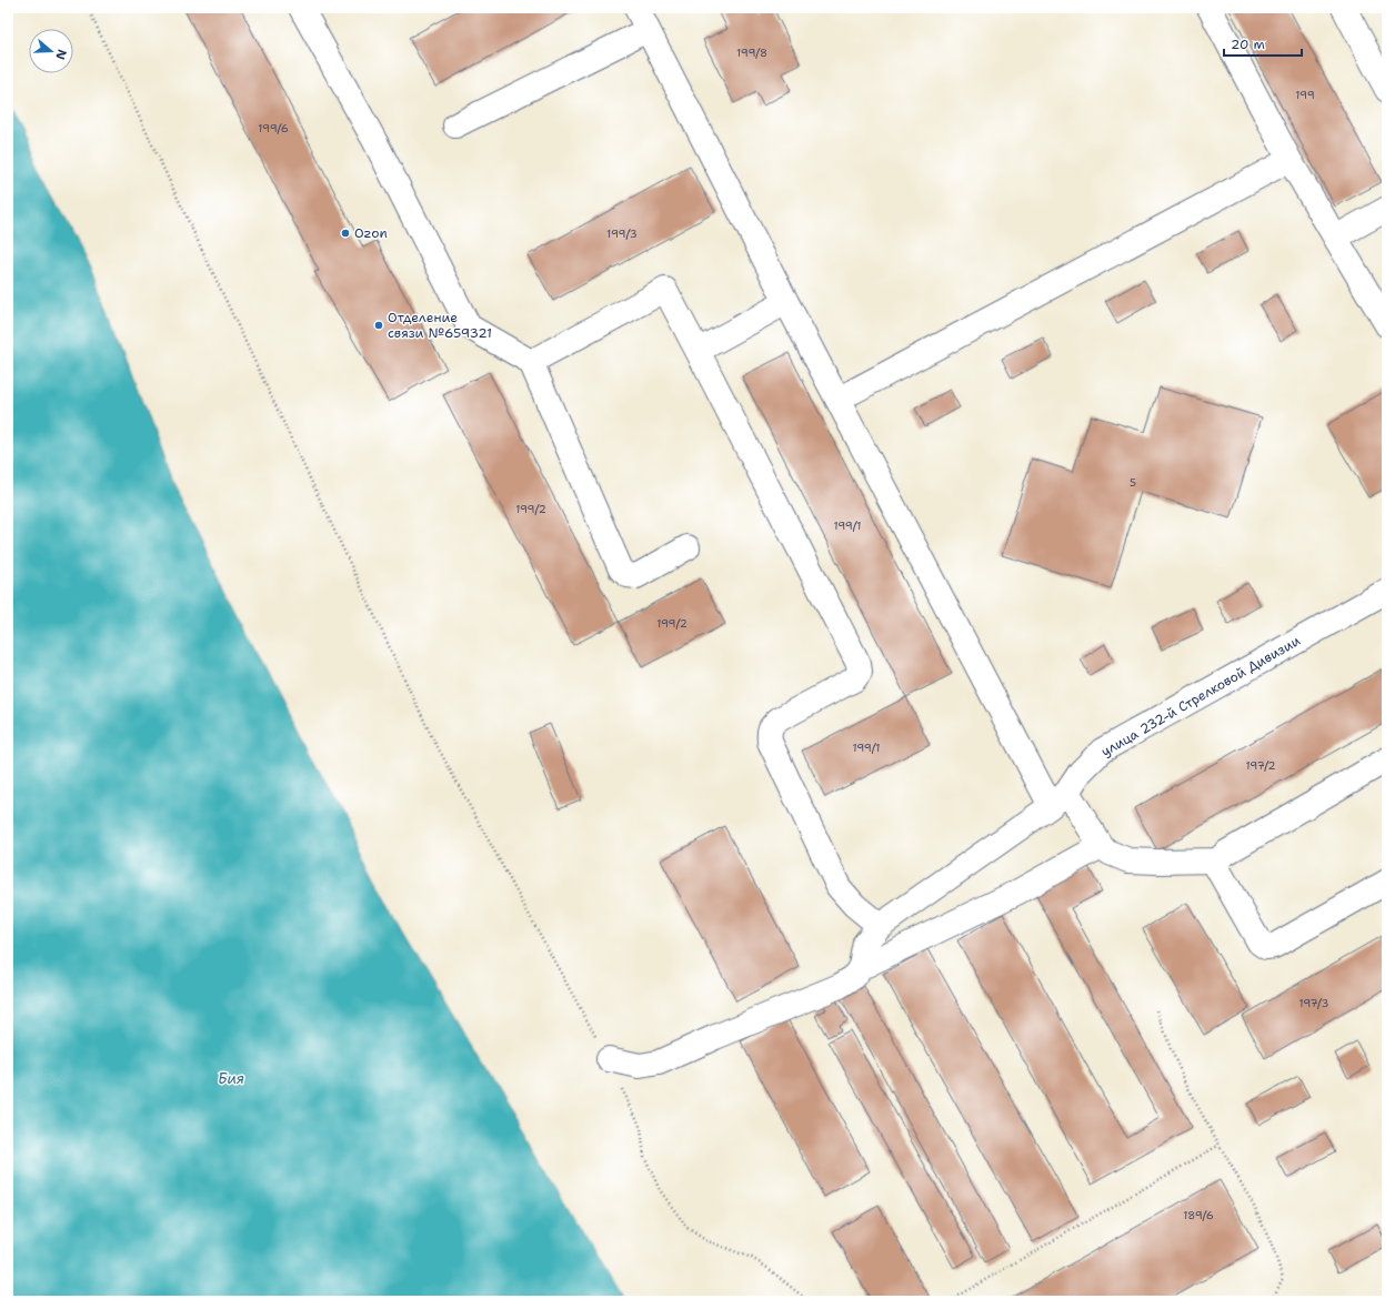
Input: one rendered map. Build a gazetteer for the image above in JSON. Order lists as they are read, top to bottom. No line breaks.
{"streets":{"street":["улица 232-й Стрелковой Дивизии"]},"water":["Бия"],"places":["Ozon","Отделение связи №659321"],"house_numbers":["199/8","199","199/6","199/3","5","199/2","199/1","199/2","199/1","197/2","197/3","189/6"],"scale_bar":"20 m","north":"right"}
